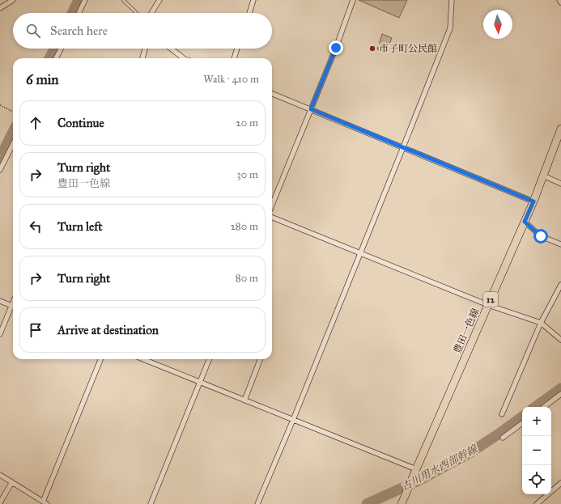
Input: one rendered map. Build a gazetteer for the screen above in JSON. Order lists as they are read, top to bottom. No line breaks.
{"streets":{"main road":["12","豊田一色線"]},"water":["古川用水西部幹線"],"places":["市子町公民館"],"north":"bottom","page":{"search":"Search here","heading":["6 min","Walk · 410 m"],"list":[["Continue","20 m"],["Turn right","豊田一色線","30 m"],["Turn left","280 m"],["Turn right","80 m"],"Arrive at destination"],"map_buttons":["+","−"]}}
